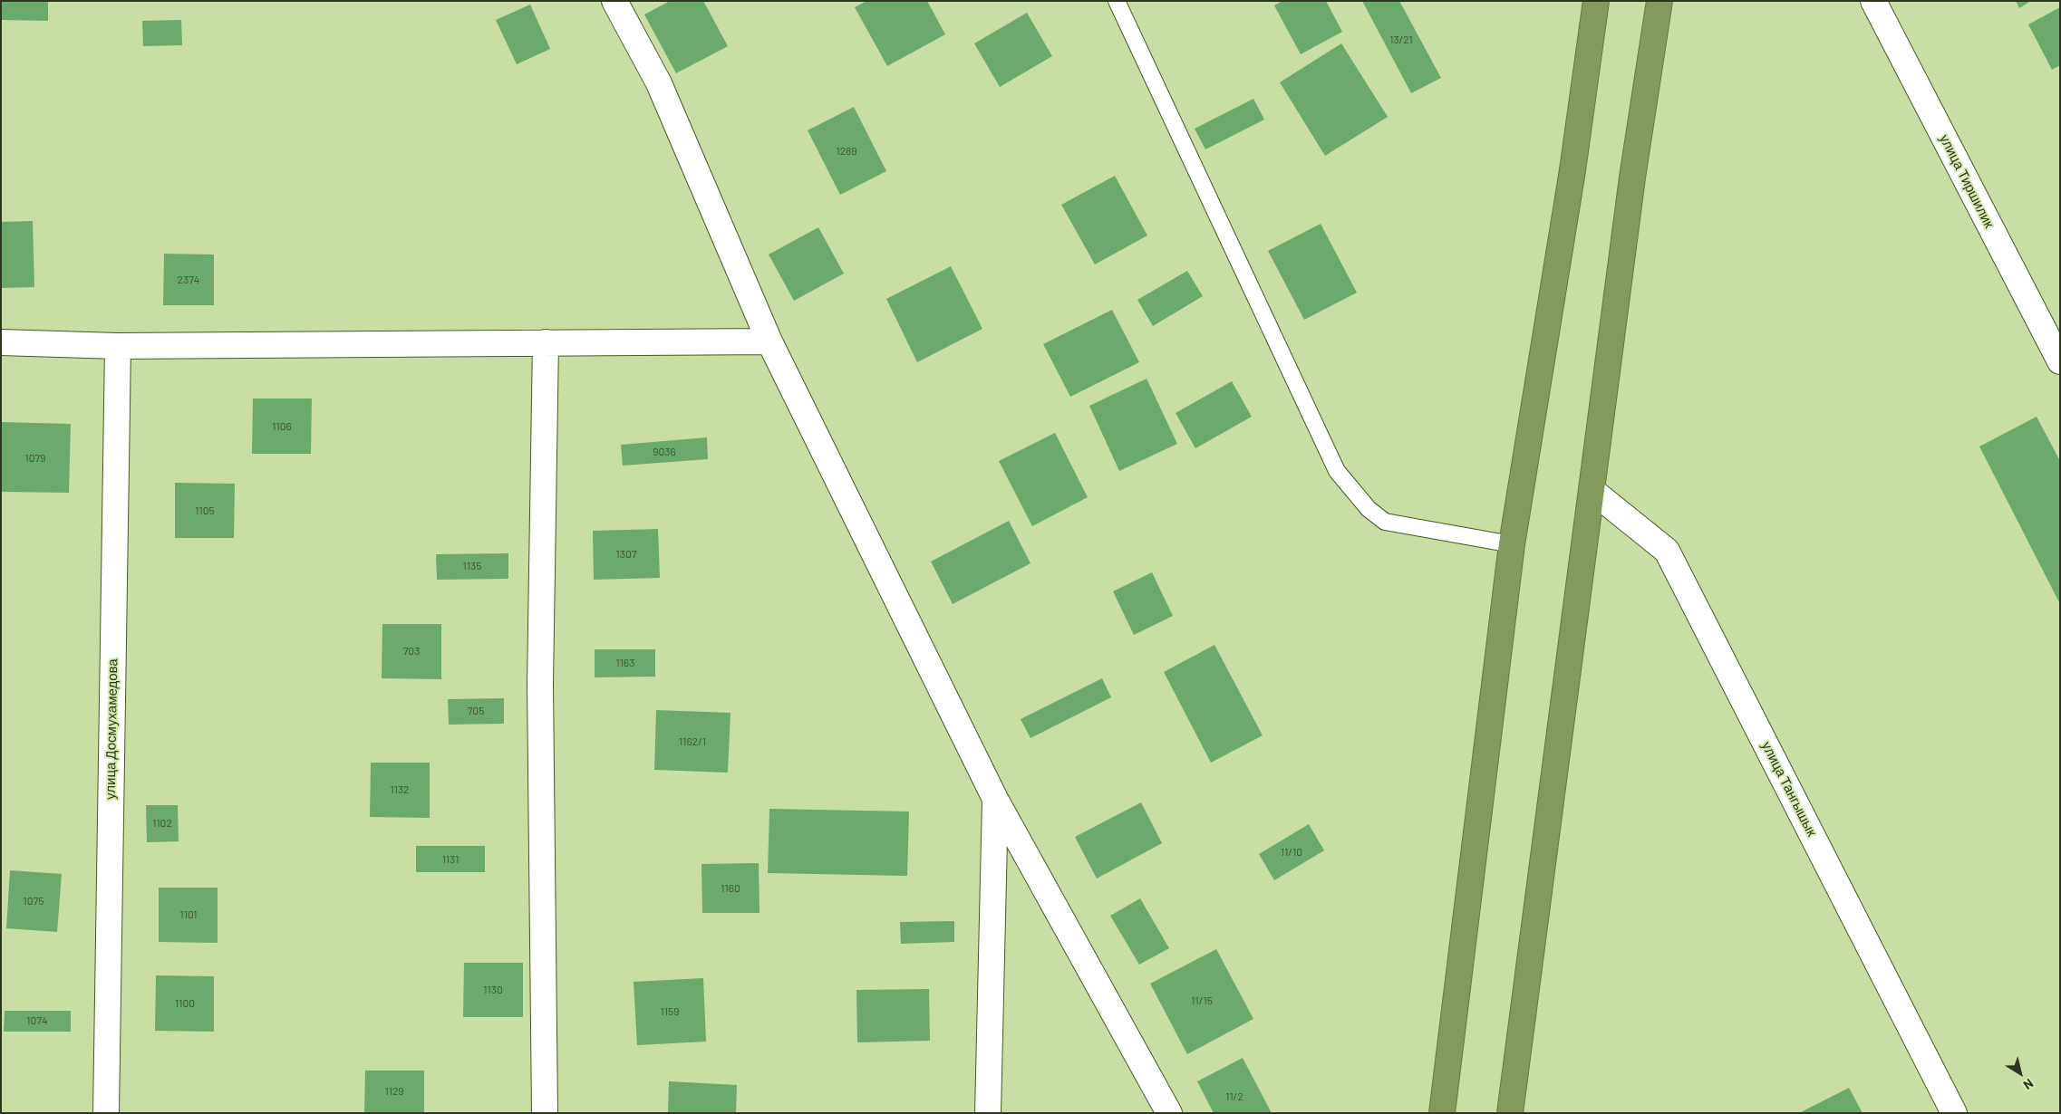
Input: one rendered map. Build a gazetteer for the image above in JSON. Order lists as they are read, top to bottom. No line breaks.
{"streets":{"street":["улица Тиршилик","улица Досмухамедова","улица Тангышык"]},"house_numbers":["13/21","1289","2374","1106","9036","1079","1105","1307","1135","703","1163","705","1162/1","1132","1102","11/10","1131","1160","1075","1101","1130","11/15","1100","1159","1074","1129","11/2"],"north":"bottom right"}
